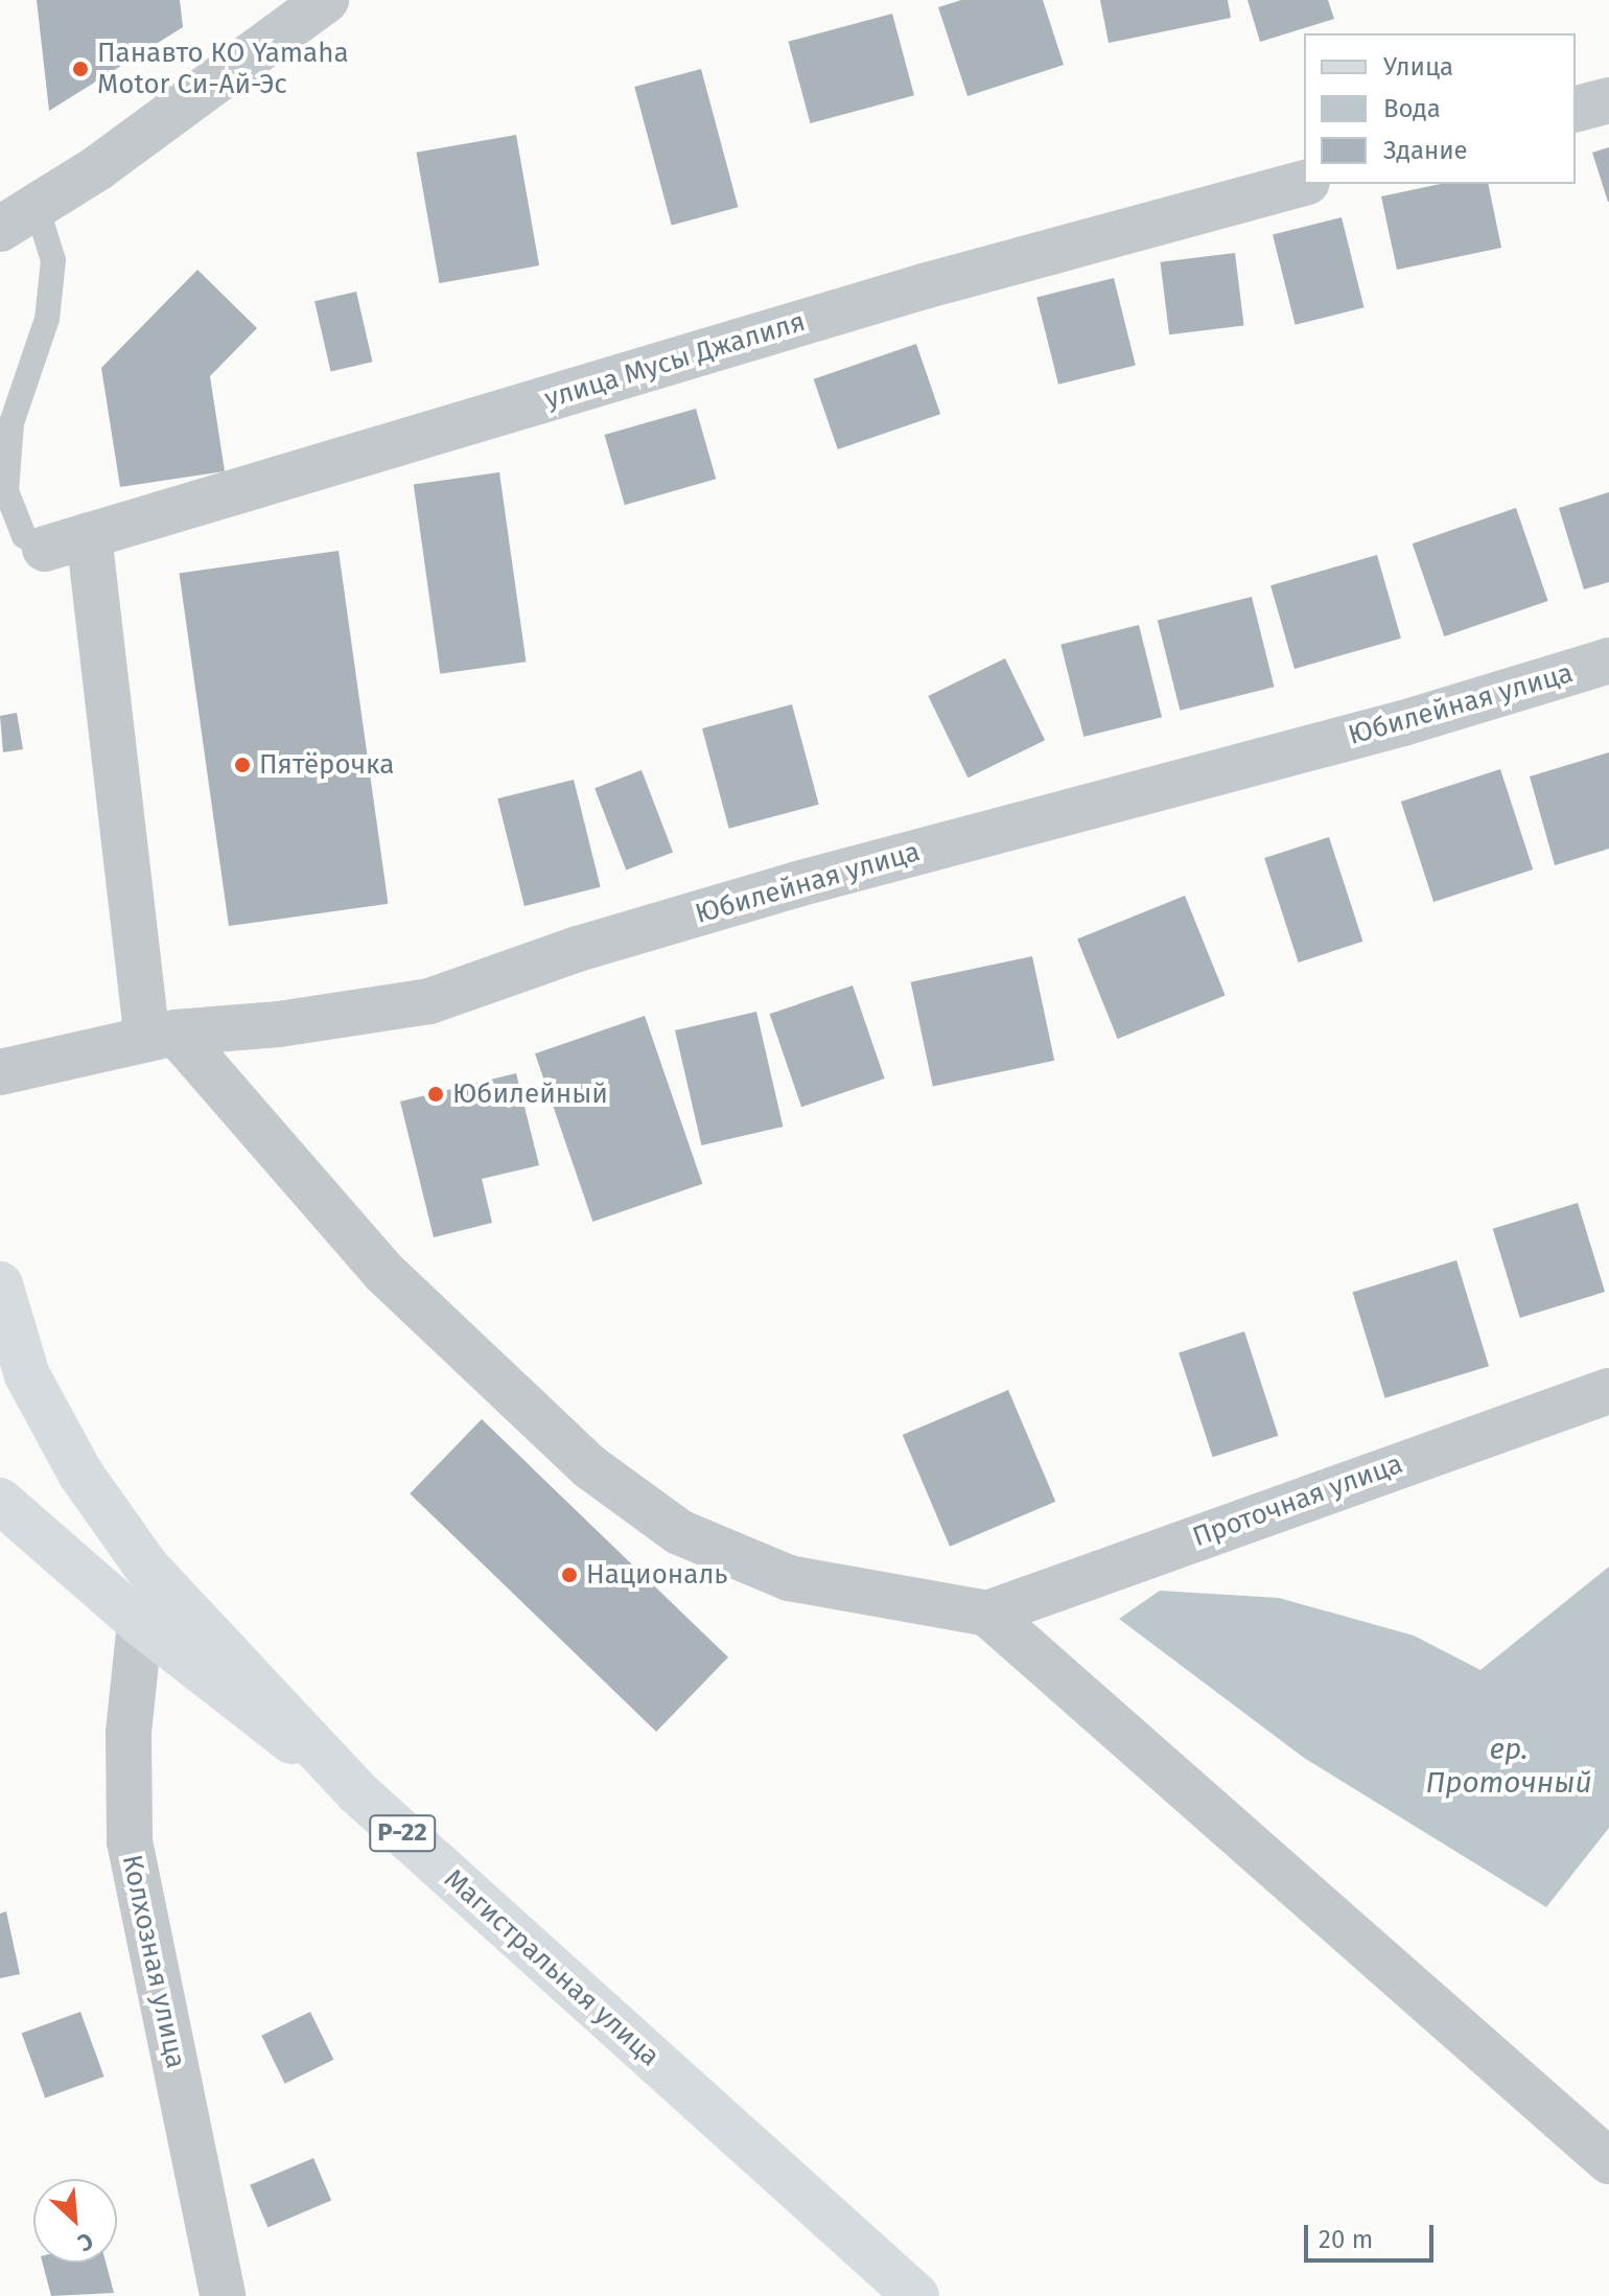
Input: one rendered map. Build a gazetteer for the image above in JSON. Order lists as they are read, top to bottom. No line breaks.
{"streets":{"main road":["Р-22","Магистральная улица"],"street":["улица Мусы Джалиля","Юбилейная улица","Проточная улица","Колхозная улица"]},"water":["ер. Проточный"],"places":["Панавто КО Yamaha Motor Си-Ай-Эс","Пятёрочка","Юбилейный","Националь"],"legend":["Улица","Вода","Здание"],"scale_bar":"20 m","north":"bottom right"}
